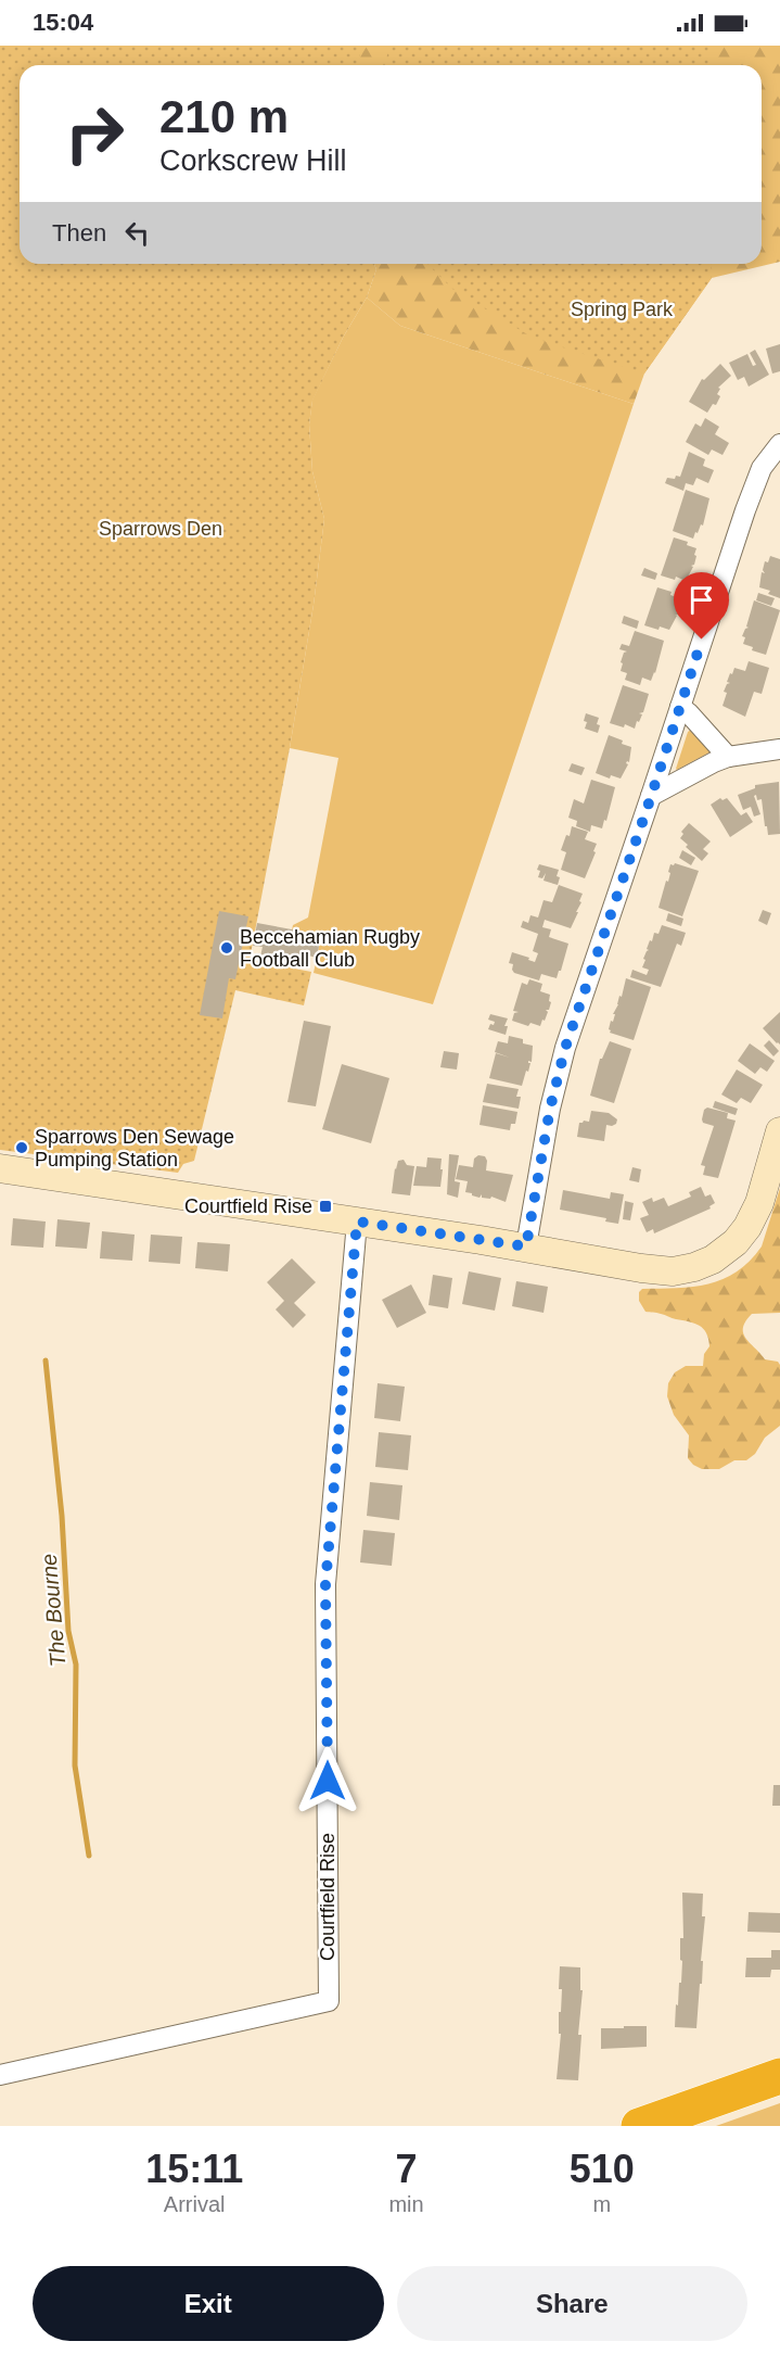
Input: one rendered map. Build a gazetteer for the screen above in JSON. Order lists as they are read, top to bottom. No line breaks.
{"streets":{"street":["Courtfield Rise"]},"water":["The Bourne"],"parks":["Spring Park","Sparrows Den"],"places":{"other":["Beccehamian Rugby Football Club","Sparrows Den Sewage Pumping Station"],"transit":["Courtfield Rise"]},"page":{"status":"15:04","turn":["210 m","Corkscrew Hill"],"then":"Then","eta":["15:11","Arrival","7","min","510","m"],"buttons":["Exit","Share"]}}
